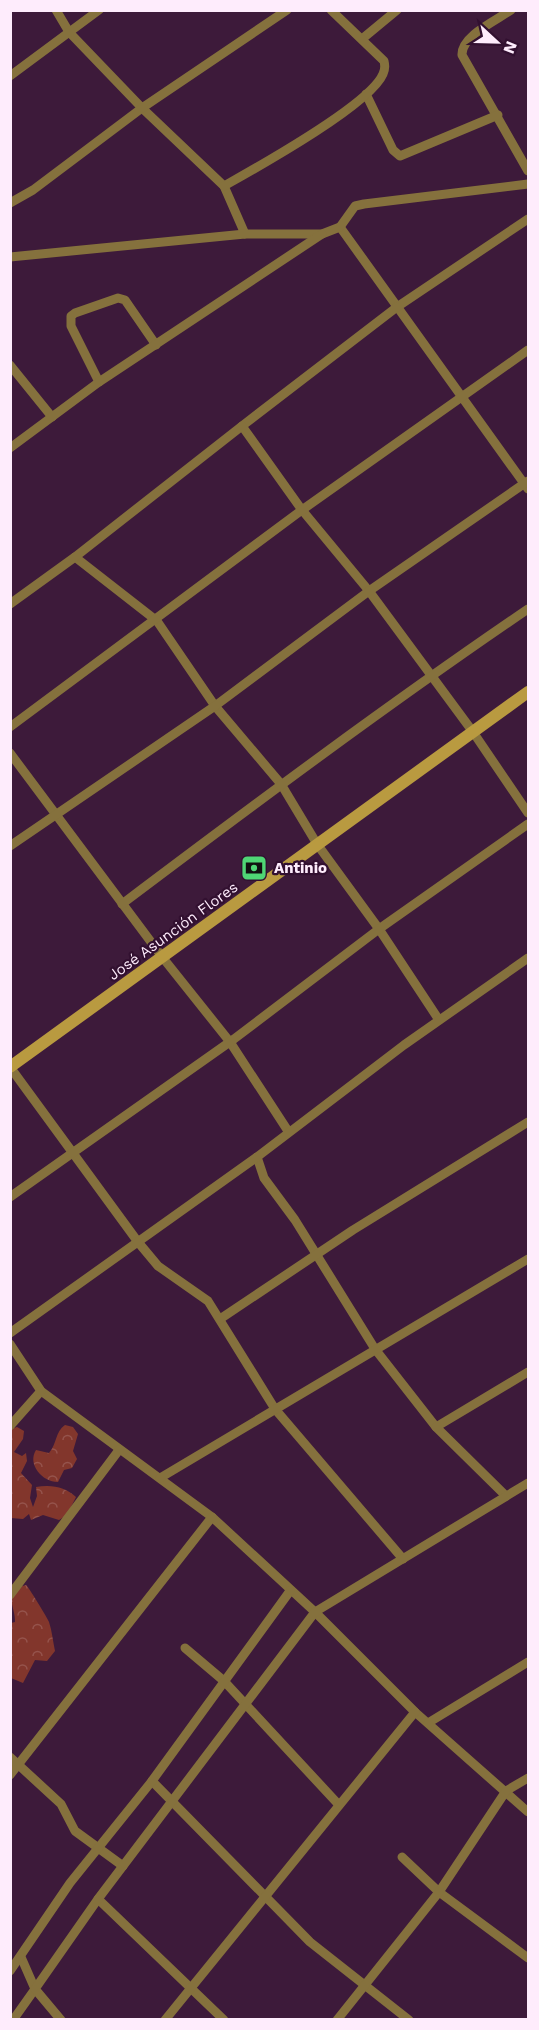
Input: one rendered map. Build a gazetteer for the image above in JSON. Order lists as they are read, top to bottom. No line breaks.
{"streets":{"street":["José Asunción Flores"]},"places":{"bank":["Antinio"]},"north":"right"}
